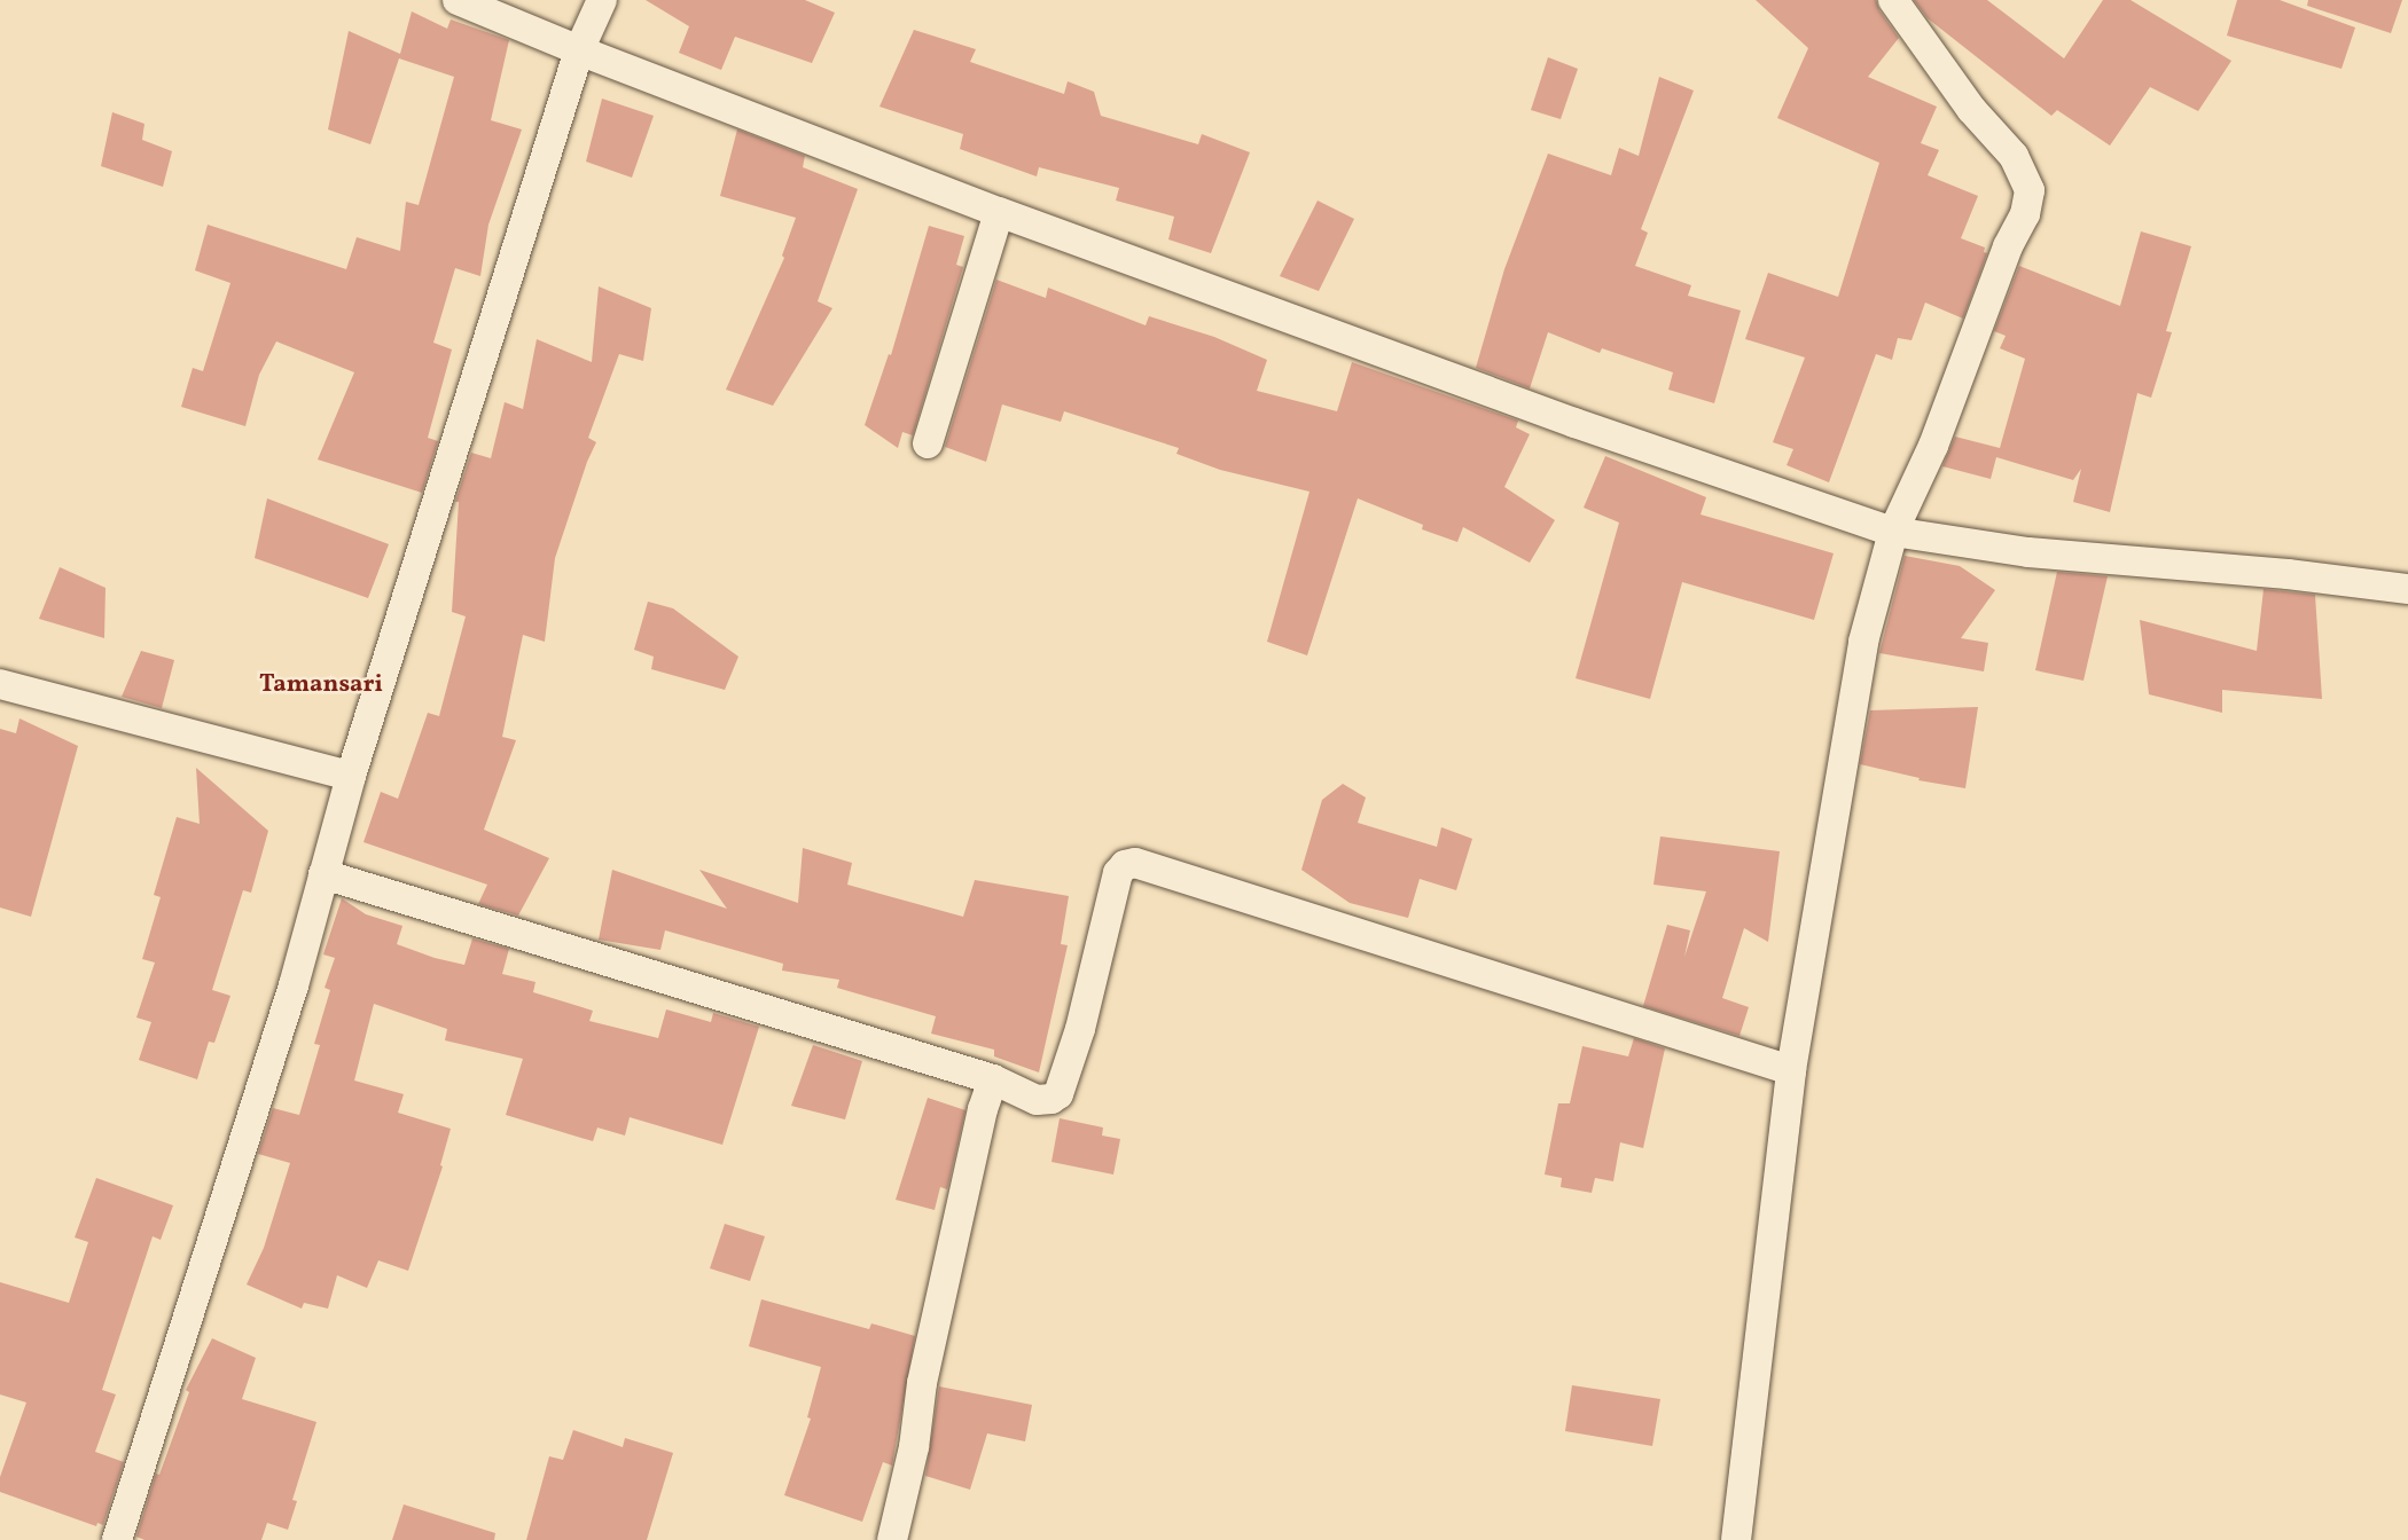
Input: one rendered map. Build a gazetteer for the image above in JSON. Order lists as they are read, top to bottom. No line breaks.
{"districts":["Tamansari"]}
